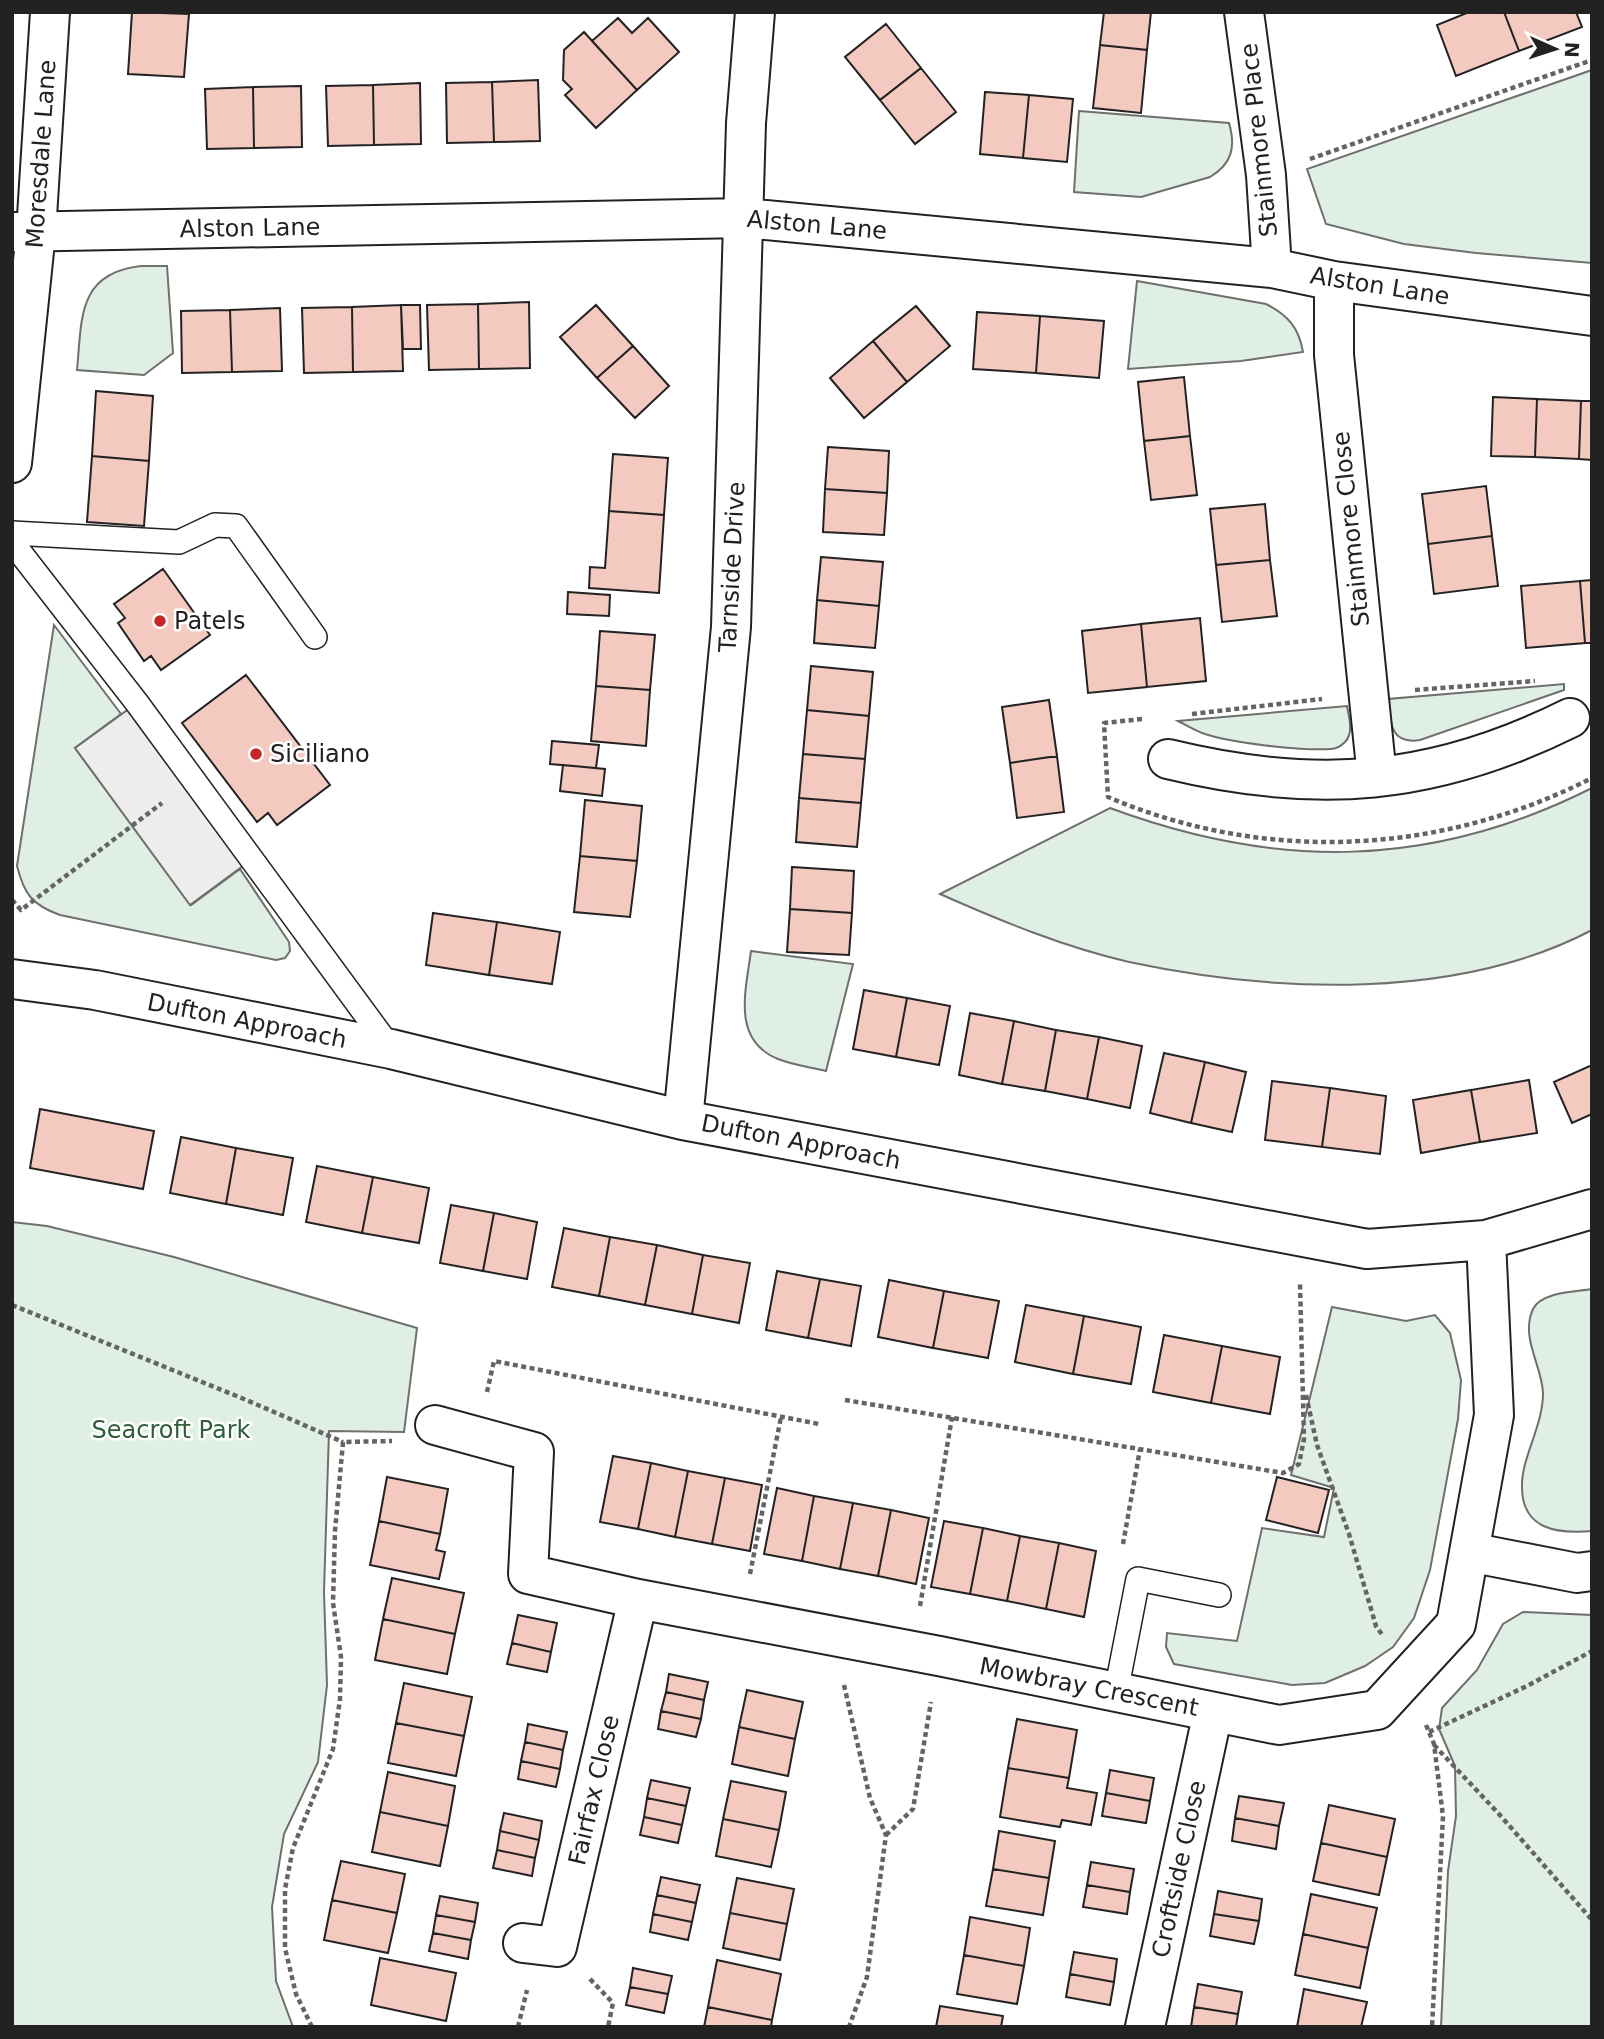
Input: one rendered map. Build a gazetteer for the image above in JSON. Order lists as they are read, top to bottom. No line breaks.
{"streets":{"street":["Stainmore Place","Moresdale Lane","Alston Lane","Stainmore Close","Tarnside Drive","Dufton Approach","Mowbray Crescent","Fairfax Close","Croftside Close"]},"crossings":[["Stainmore Place","Alston Lane"],["Moresdale Lane","Alston Lane"],["Alston Lane","Stainmore Close"],["Alston Lane","Tarnside Drive"],["Tarnside Drive","Dufton Approach"],["Dufton Approach","Mowbray Crescent"],["Mowbray Crescent","Fairfax Close"],["Mowbray Crescent","Croftside Close"]],"parks":["Seacroft Park"],"places":["Patels","Siciliano"],"north":"right"}
